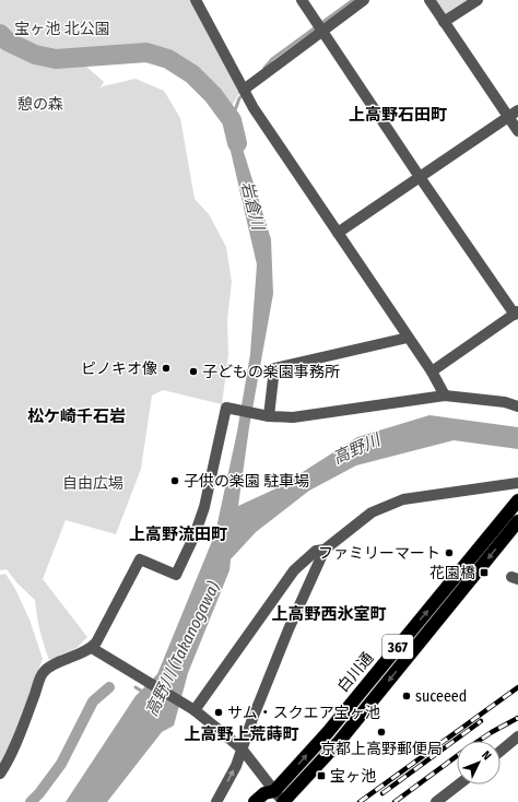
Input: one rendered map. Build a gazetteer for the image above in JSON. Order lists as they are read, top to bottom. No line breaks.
{"streets":{"highway":["367","白川通"]},"crossings":[["367","白川通"]],"districts":["上高野石田町","松ケ崎千石岩","上高野流田町","上高野西氷室町","上高野上荒蒔町"],"water":["岩倉川","高野川","高野川 (Takanogawa)"],"parks":["宝ヶ池 北公園","憩の森","自由広場"],"places":{"other":["ピノキオ像","子どもの楽園事務所","子供の楽園 駐車場","ファミリーマート","suceeed","サム・スクエア宝ヶ池","京都上高野郵便局"],"transit":["花園橋","宝ヶ池"]},"north":"top right"}
